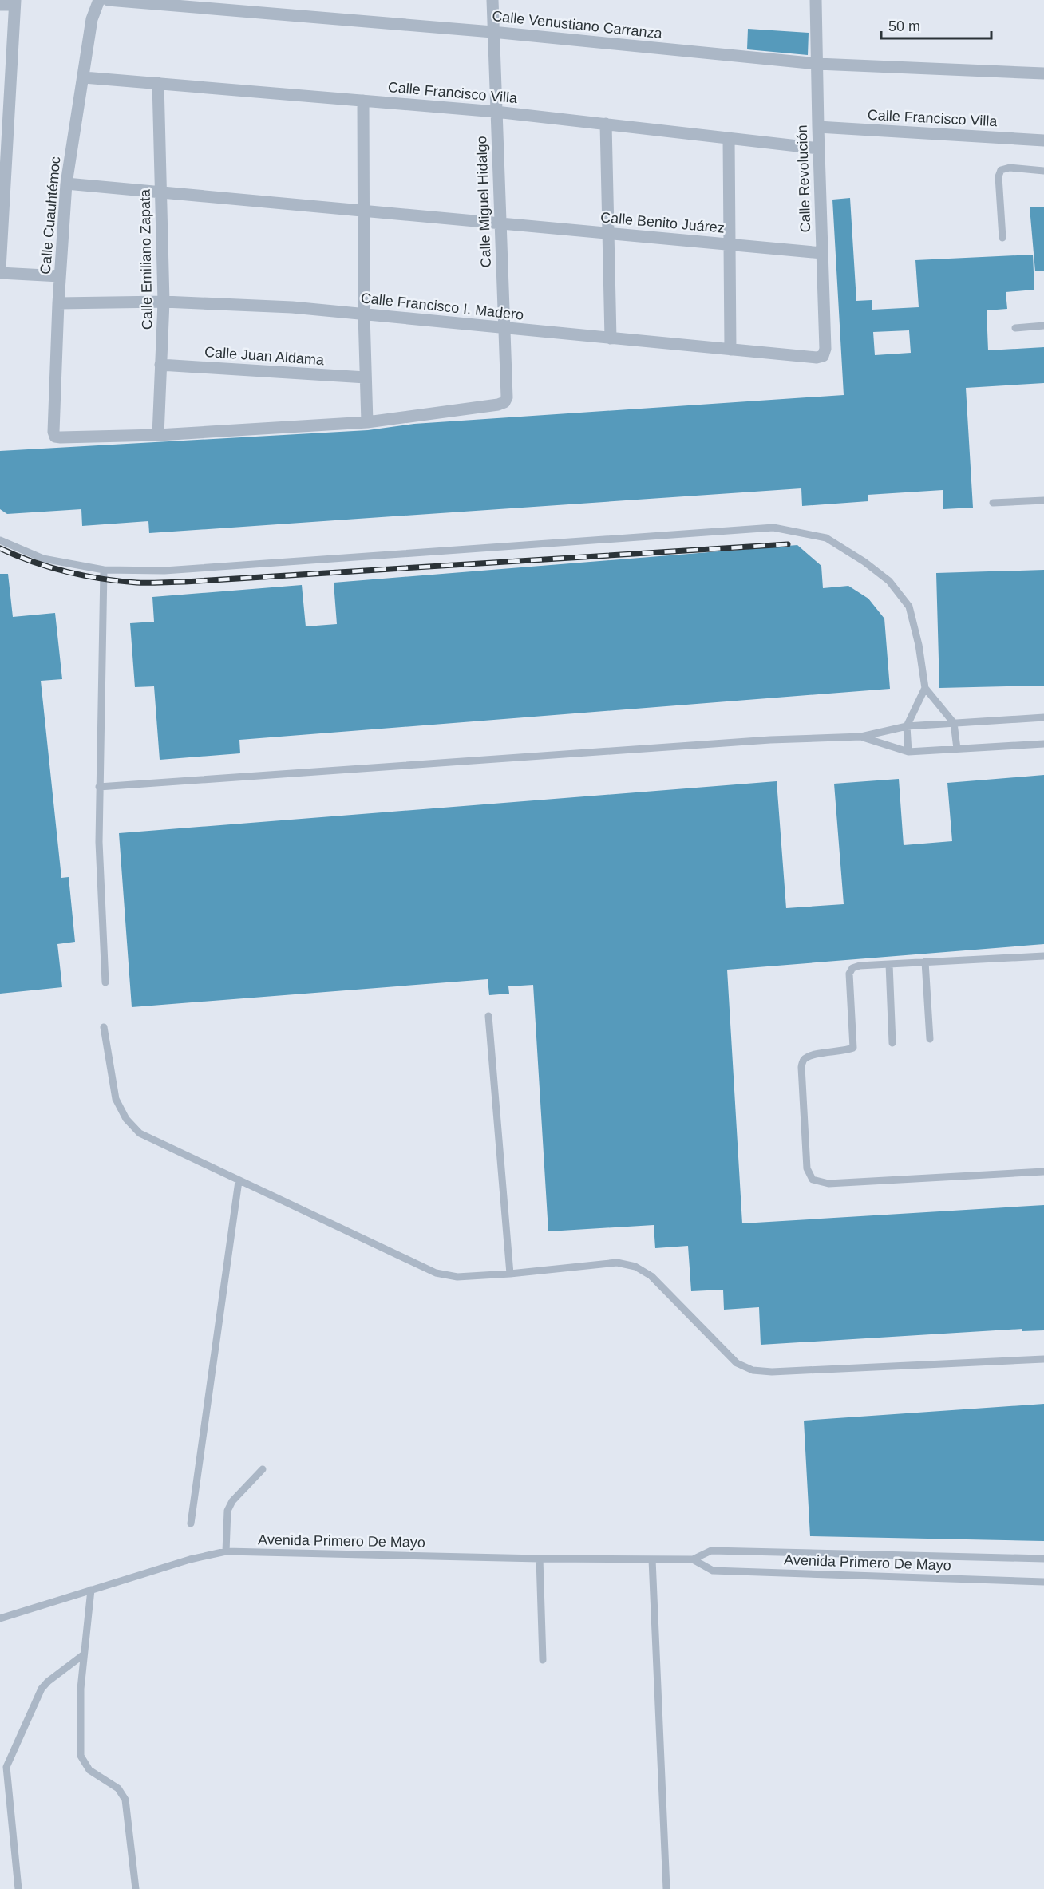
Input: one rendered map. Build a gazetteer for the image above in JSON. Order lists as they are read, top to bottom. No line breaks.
{"streets":{"street":["Calle Venustiano Carranza","Calle Francisco Villa","Calle Revolución","Calle Miguel Hidalgo","Calle Cuauhtémoc","Calle Benito Juárez","Calle Emiliano Zapata","Calle Francisco I. Madero","Calle Juan Aldama"],"lane":["Avenida Primero De Mayo"]},"crossings":[["Calle Venustiano Carranza","Calle Revolución"],["Calle Venustiano Carranza","Calle Miguel Hidalgo"],["Calle Francisco Villa","Calle Revolución"],["Calle Francisco Villa","Calle Miguel Hidalgo"],["Calle Francisco Villa","Calle Cuauhtémoc"],["Calle Francisco Villa","Calle Emiliano Zapata"],["Calle Revolución","Calle Benito Juárez"],["Calle Revolución","Calle Francisco I. Madero"],["Calle Miguel Hidalgo","Calle Benito Juárez"],["Calle Miguel Hidalgo","Calle Francisco I. Madero"],["Calle Cuauhtémoc","Calle Emiliano Zapata"],["Calle Cuauhtémoc","Calle Francisco I. Madero"],["Calle Emiliano Zapata","Calle Francisco I. Madero"],["Calle Emiliano Zapata","Calle Juan Aldama"]],"scale_bar":"50 m"}
